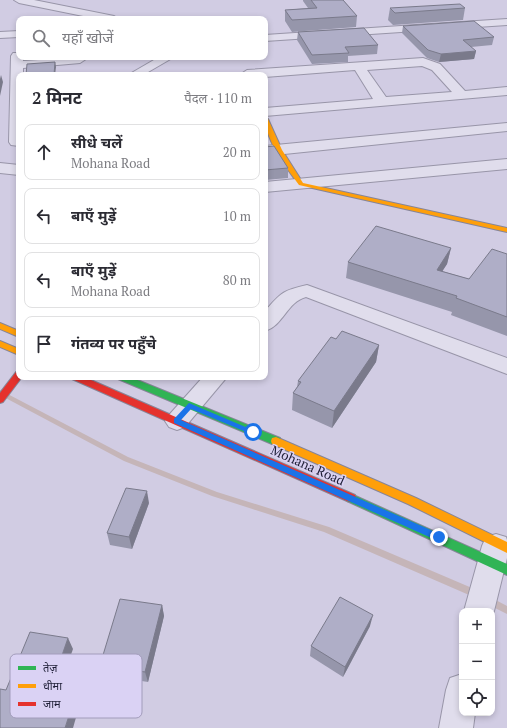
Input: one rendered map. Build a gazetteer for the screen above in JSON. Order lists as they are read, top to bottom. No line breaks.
{"streets":{"street":["Mohana Road"]},"legend":["तेज़","धीमा","जाम"],"page":{"search":"यहाँ खोजें","heading":["2 मिनट","पैदल · 110 m"],"list":[["सीधे चलें","Mohana Road","20 m"],["बाएँ मुड़ें","10 m"],["बाएँ मुड़ें","Mohana Road","80 m"],"गंतव्य पर पहुँचे"],"map_buttons":["+","−"]}}
